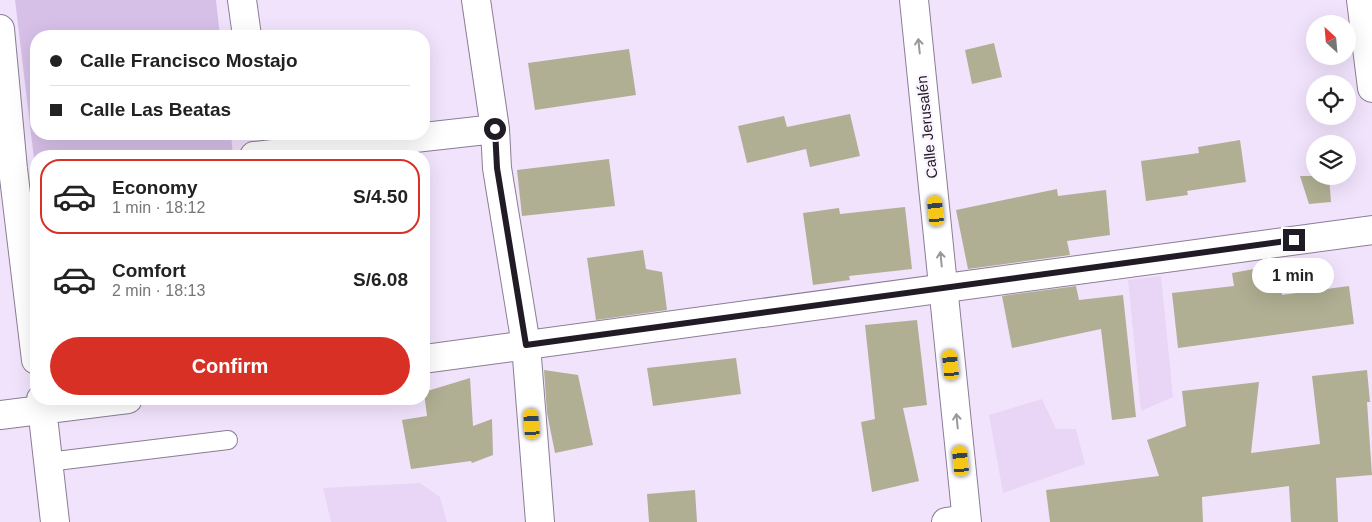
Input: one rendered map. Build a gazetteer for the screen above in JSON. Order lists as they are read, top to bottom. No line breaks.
{"streets":{"street":["Calle Jerusalén"]},"one_way":["Calle Jerusalén"],"north":"top left","page":{"banner":["Calle Francisco Mostajo","Calle Las Beatas"],"list":[{"name":"Economy","note":"1 min · 18:12","value":"S/4.50"},{"name":"Comfort","note":"2 min · 18:13","value":"S/6.08"}],"bubble":"1 min","buttons":"Confirm"}}
